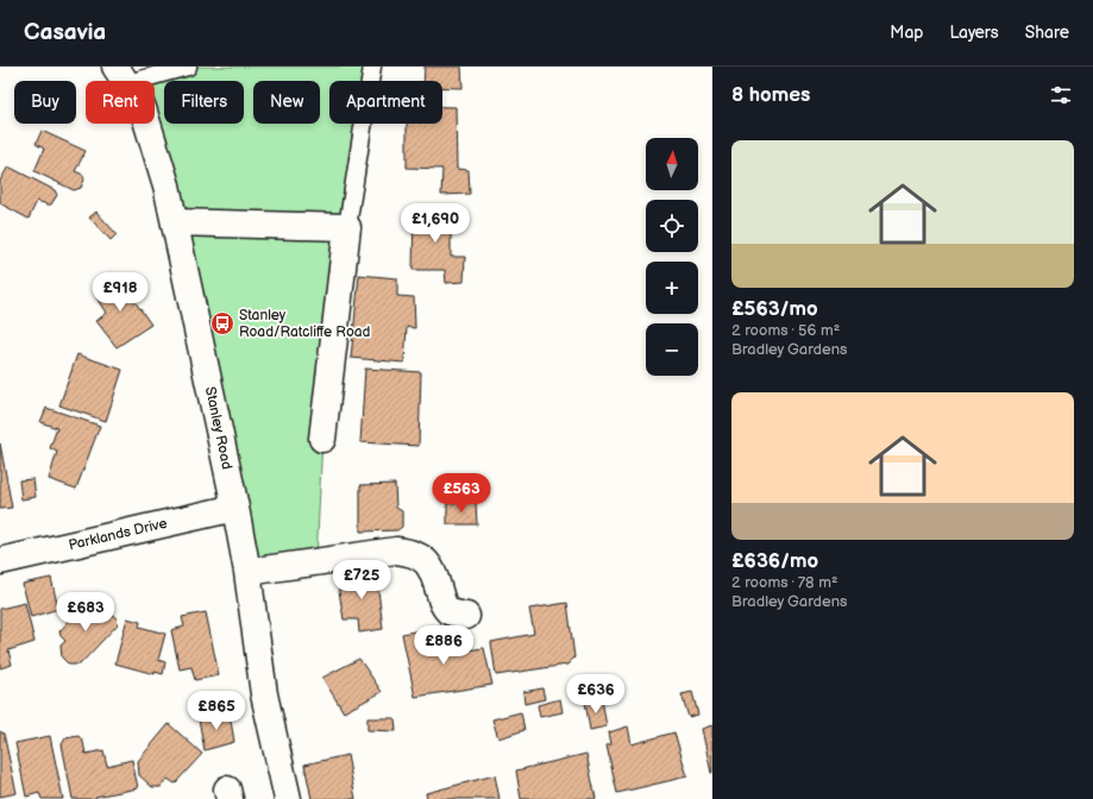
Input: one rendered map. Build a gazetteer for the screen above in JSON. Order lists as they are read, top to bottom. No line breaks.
{"streets":{"street":["Stanley Road","Parklands Drive"]},"crossings":[["Stanley Road","Parklands Drive"]],"places":{"bus stop":["Stanley Road/Ratcliffe Road"]},"north":"top","page":{"header":"Casavia","nav":["Map","Layers","Share"],"heading":"8 homes","chip":["Buy","Rent","Filters","New","Apartment"],"list":[{"name":"£563/mo","note":"2 rooms · 56 m² · Bradley Gardens"},{"name":"£636/mo","note":"2 rooms · 78 m² · Bradley Gardens"}],"map_buttons":["+","−"],"price":["£1,690","£918","£563","£725","£683","£886","£636","£865"]}}
